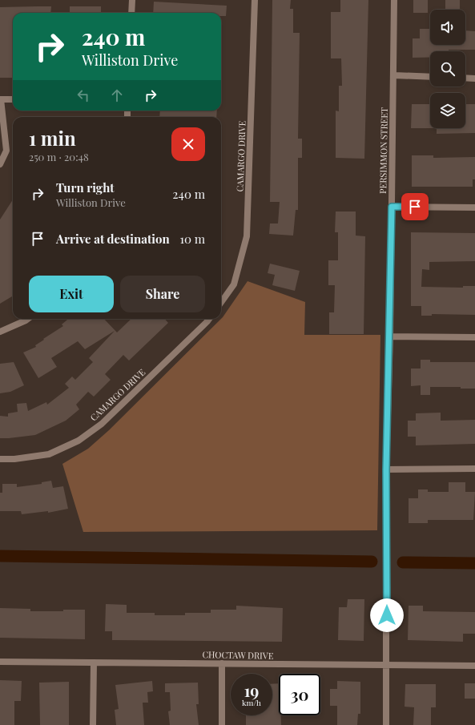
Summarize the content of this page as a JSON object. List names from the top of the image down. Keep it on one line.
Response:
{"streets":{"street":["PERSIMMON STREET","CAMARGO DRIVE","CHOCTAW DRIVE"]},"crossings":[["PERSIMMON STREET","CHOCTAW DRIVE"]],"page":{"turn":["240 m","Williston Drive"],"heading":["1 min","250 m · 20:48"],"list":[{"name":"Turn right","note":"Williston Drive","value":"240 m"},{"name":"Arrive at destination","value":"10 m"}],"buttons":["Exit","Share"],"speed":"19 km/h","limit":"30"}}
